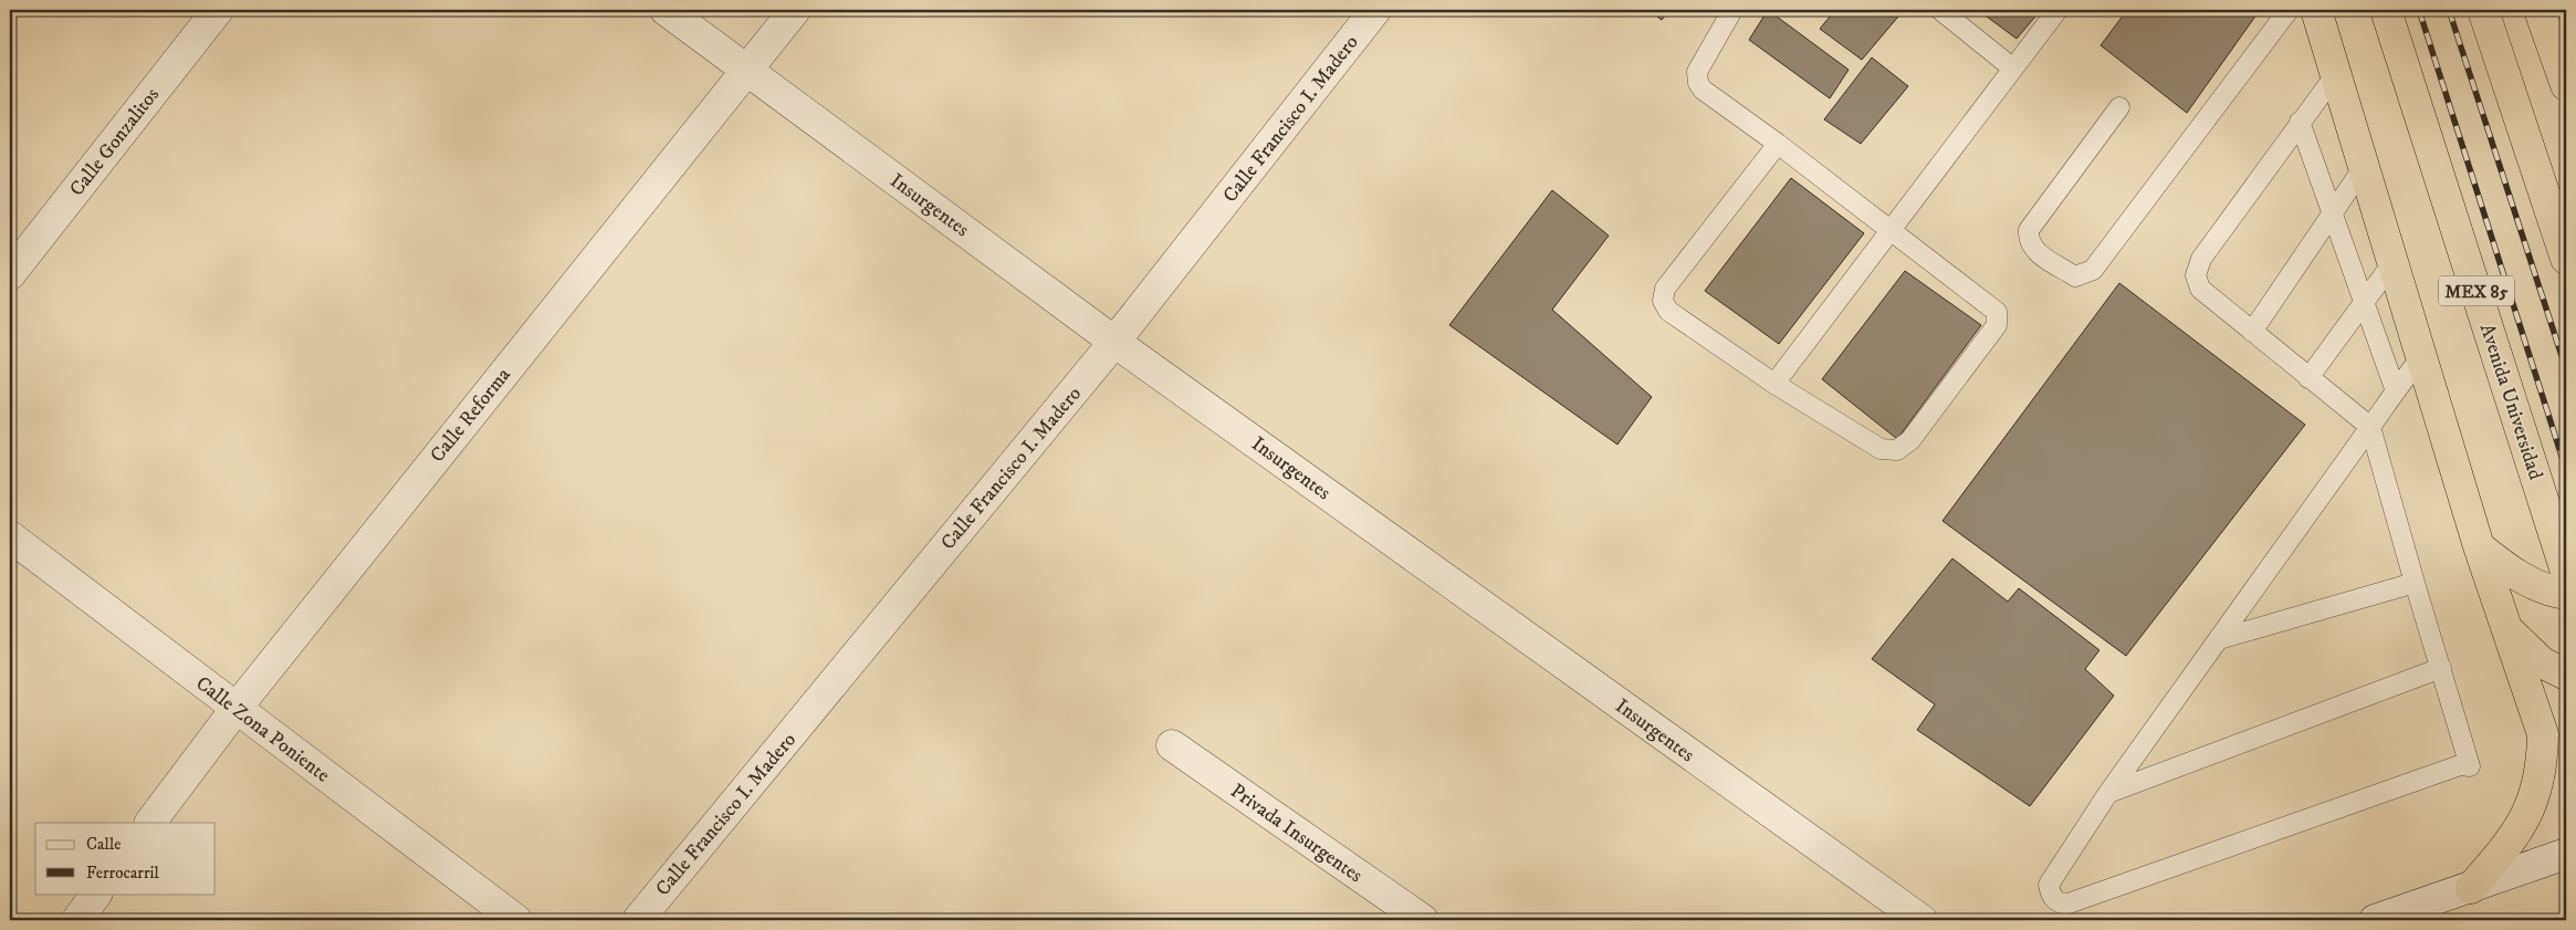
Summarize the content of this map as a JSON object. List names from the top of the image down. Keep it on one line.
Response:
{"streets":{"highway":["MEX 85","Avenida Universidad"],"street":["Calle Francisco I. Madero","Calle Gonzalitos","Insurgentes","Calle Reforma","Calle Zona Poniente","Privada Insurgentes"]},"crossings":[["Calle Francisco I. Madero","Insurgentes"],["Insurgentes","Calle Reforma"],["Calle Reforma","Calle Zona Poniente"]],"legend":["Calle","Ferrocarril"]}
